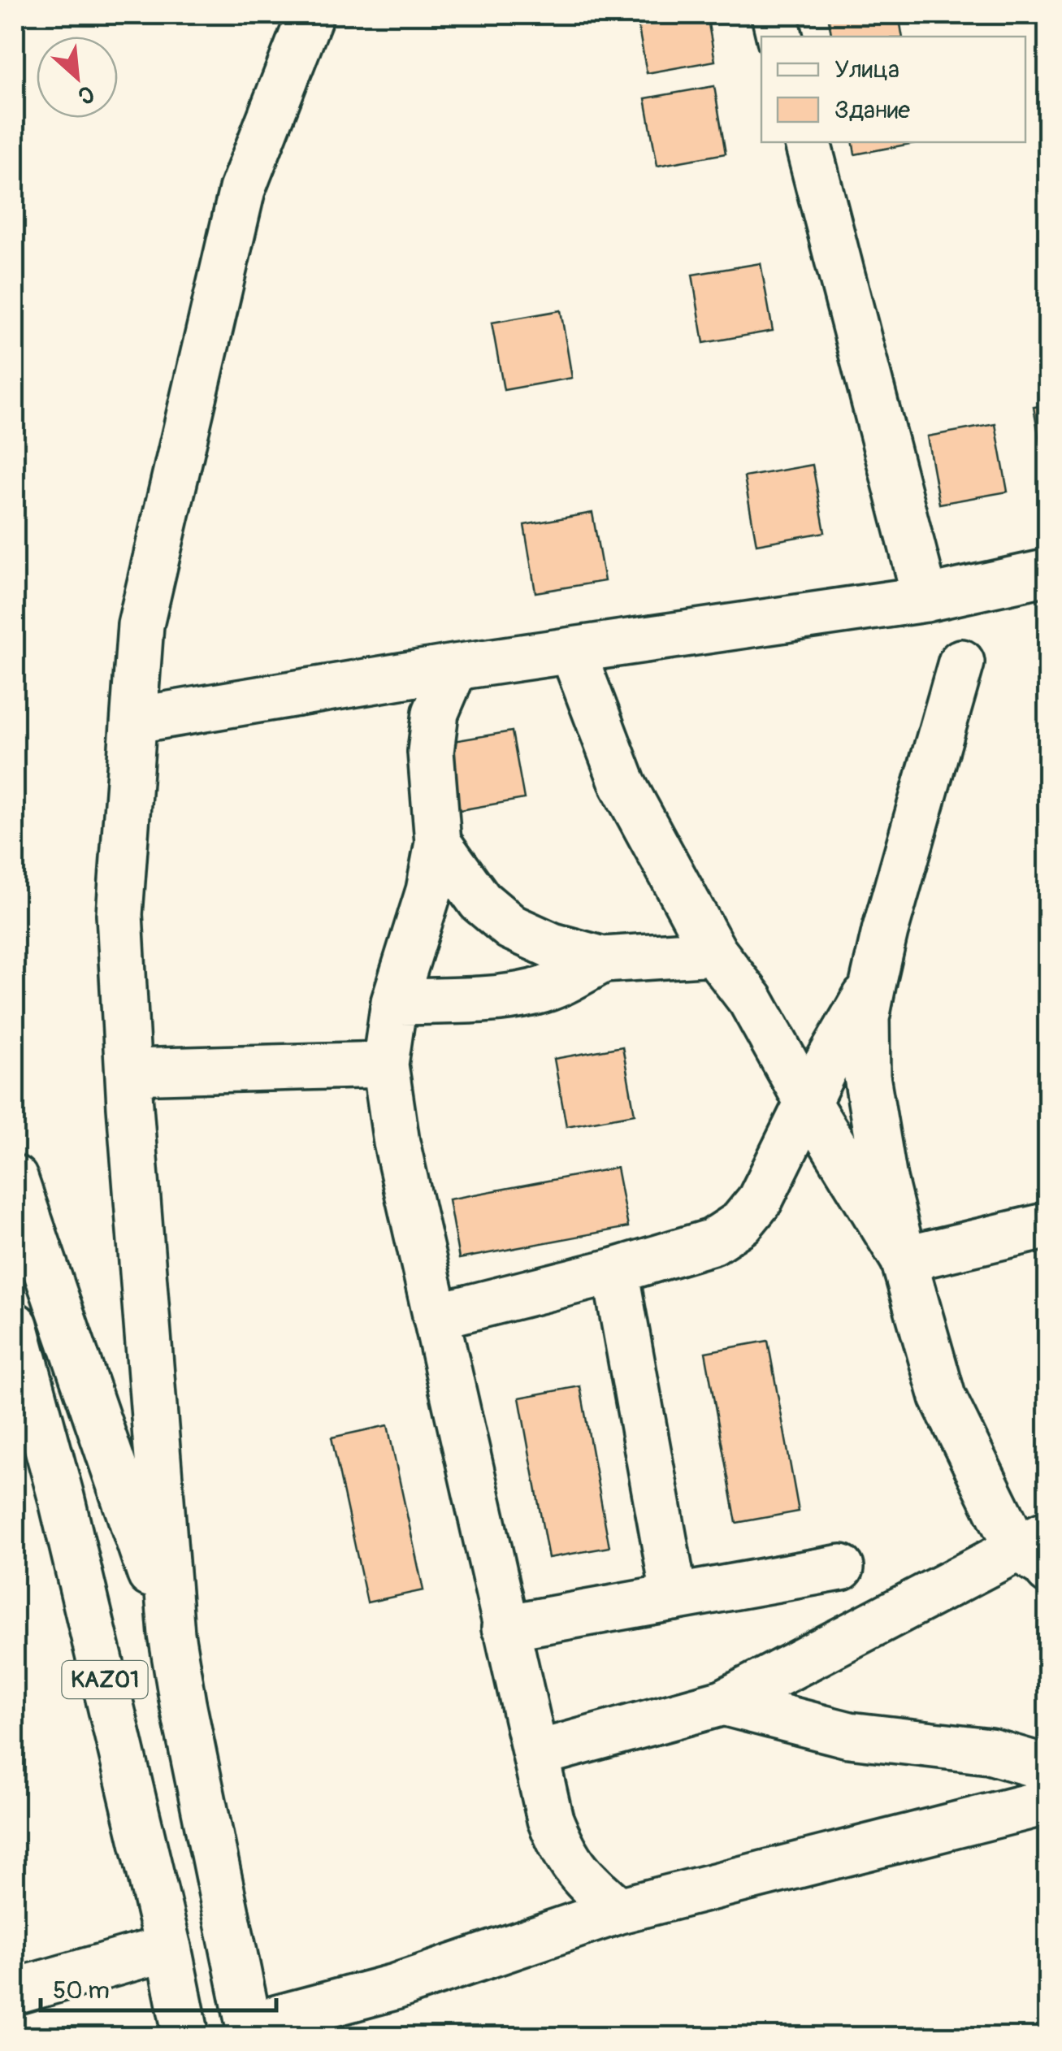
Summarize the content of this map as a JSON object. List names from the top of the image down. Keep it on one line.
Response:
{"streets":{"main road":["KАZ01"]},"legend":["Улица","Здание"],"scale_bar":"50 m","north":"bottom right"}
